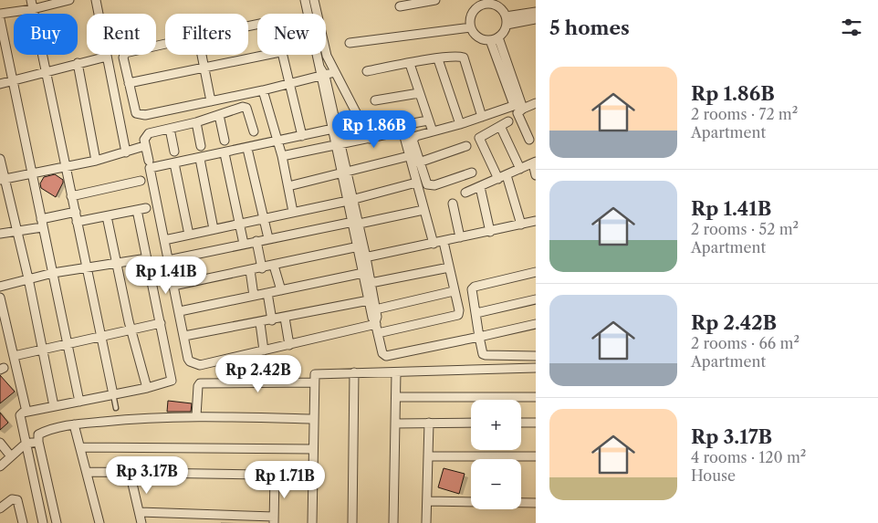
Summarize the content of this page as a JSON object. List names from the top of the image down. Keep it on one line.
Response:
{"page":{"heading":"5 homes","chip":["Buy","Rent","Filters","New"],"list":[{"name":"Rp 1.86B","note":"2 rooms · 72 m² · Apartment"},{"name":"Rp 1.41B","note":"2 rooms · 52 m² · Apartment"},{"name":"Rp 2.42B","note":"2 rooms · 66 m² · Apartment"},{"name":"Rp 3.17B","note":"4 rooms · 120 m² · House"}],"price":["Rp 1.86B","Rp 1.41B","Rp 2.42B","Rp 3.17B","Rp 1.71B"],"map_buttons":["+","−"]}}
